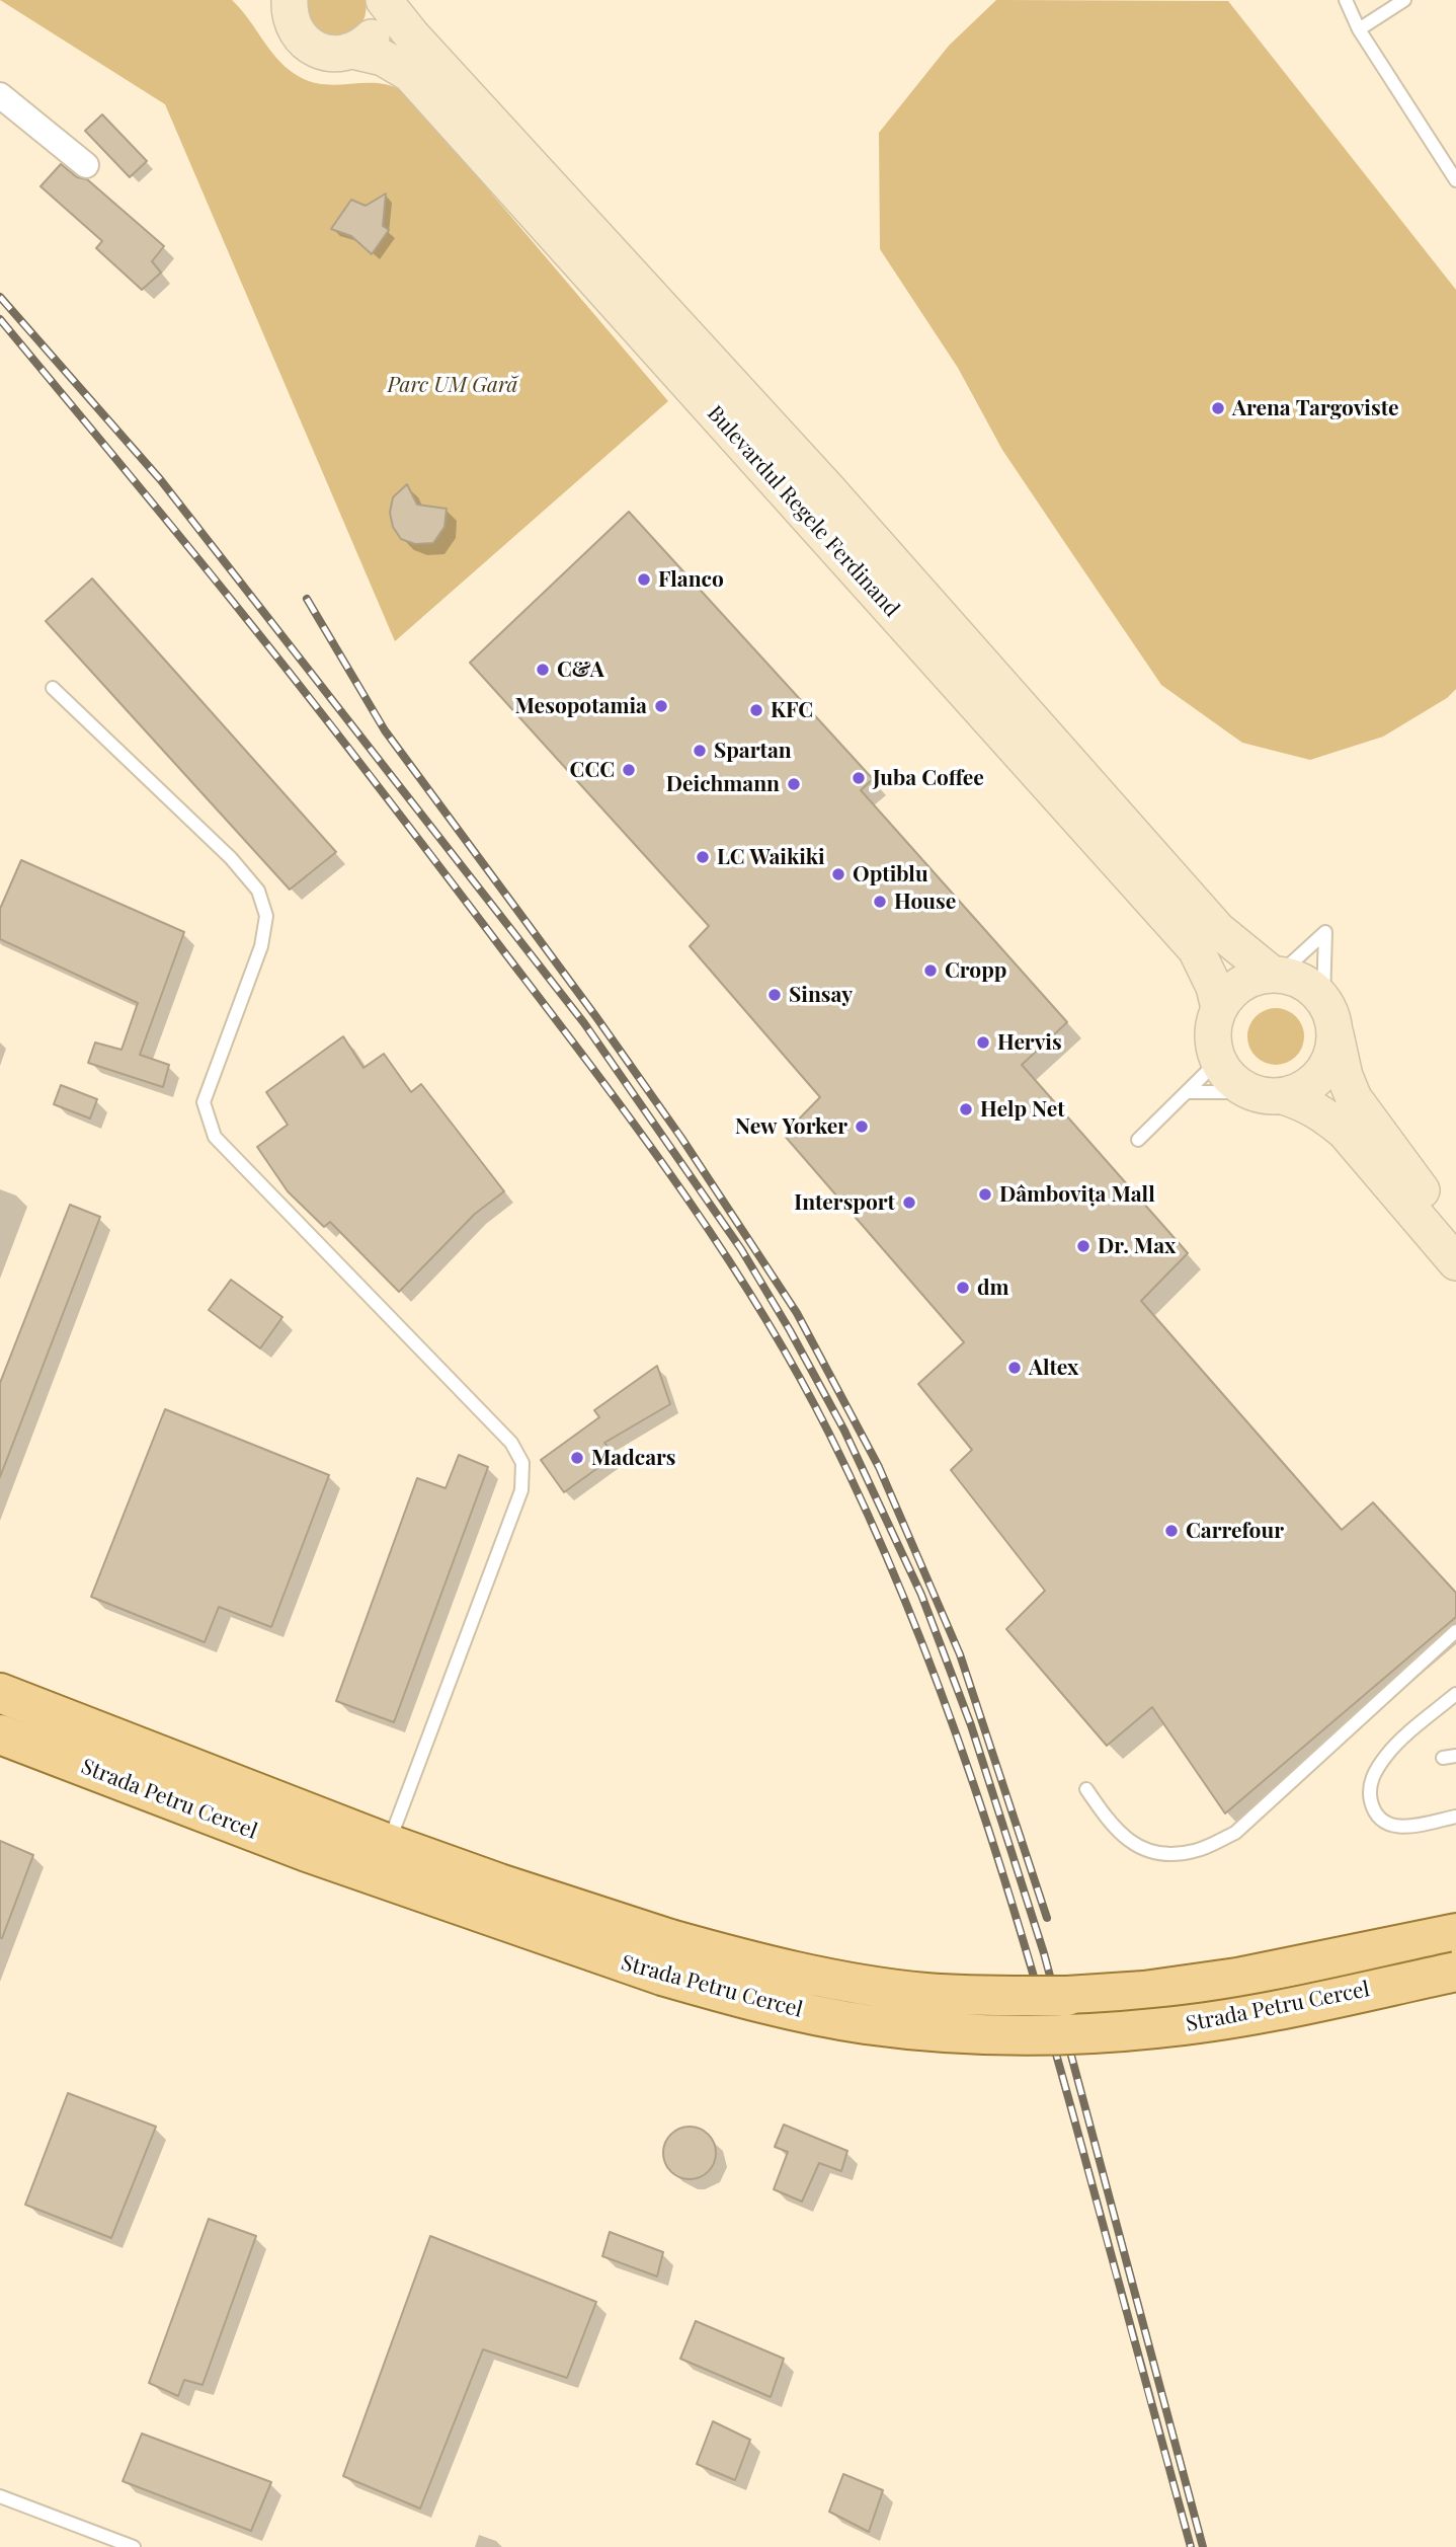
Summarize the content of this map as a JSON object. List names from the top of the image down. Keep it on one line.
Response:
{"streets":{"main road":["Bulevardul Regele Ferdinand","Strada Petru Cercel"]},"parks":["Parc UM Gară"],"places":["Arena Targoviste","Flanco","C&A","Mesopotamia","KFC","Spartan","CCC","Juba Coffee","Deichmann","LC Waikiki","Optiblu","House","Cropp","Sinsay","Hervis","Help Net","New Yorker","Dâmbovița Mall","Intersport","Dr. Max","dm","Altex","Madcars","Carrefour"]}
